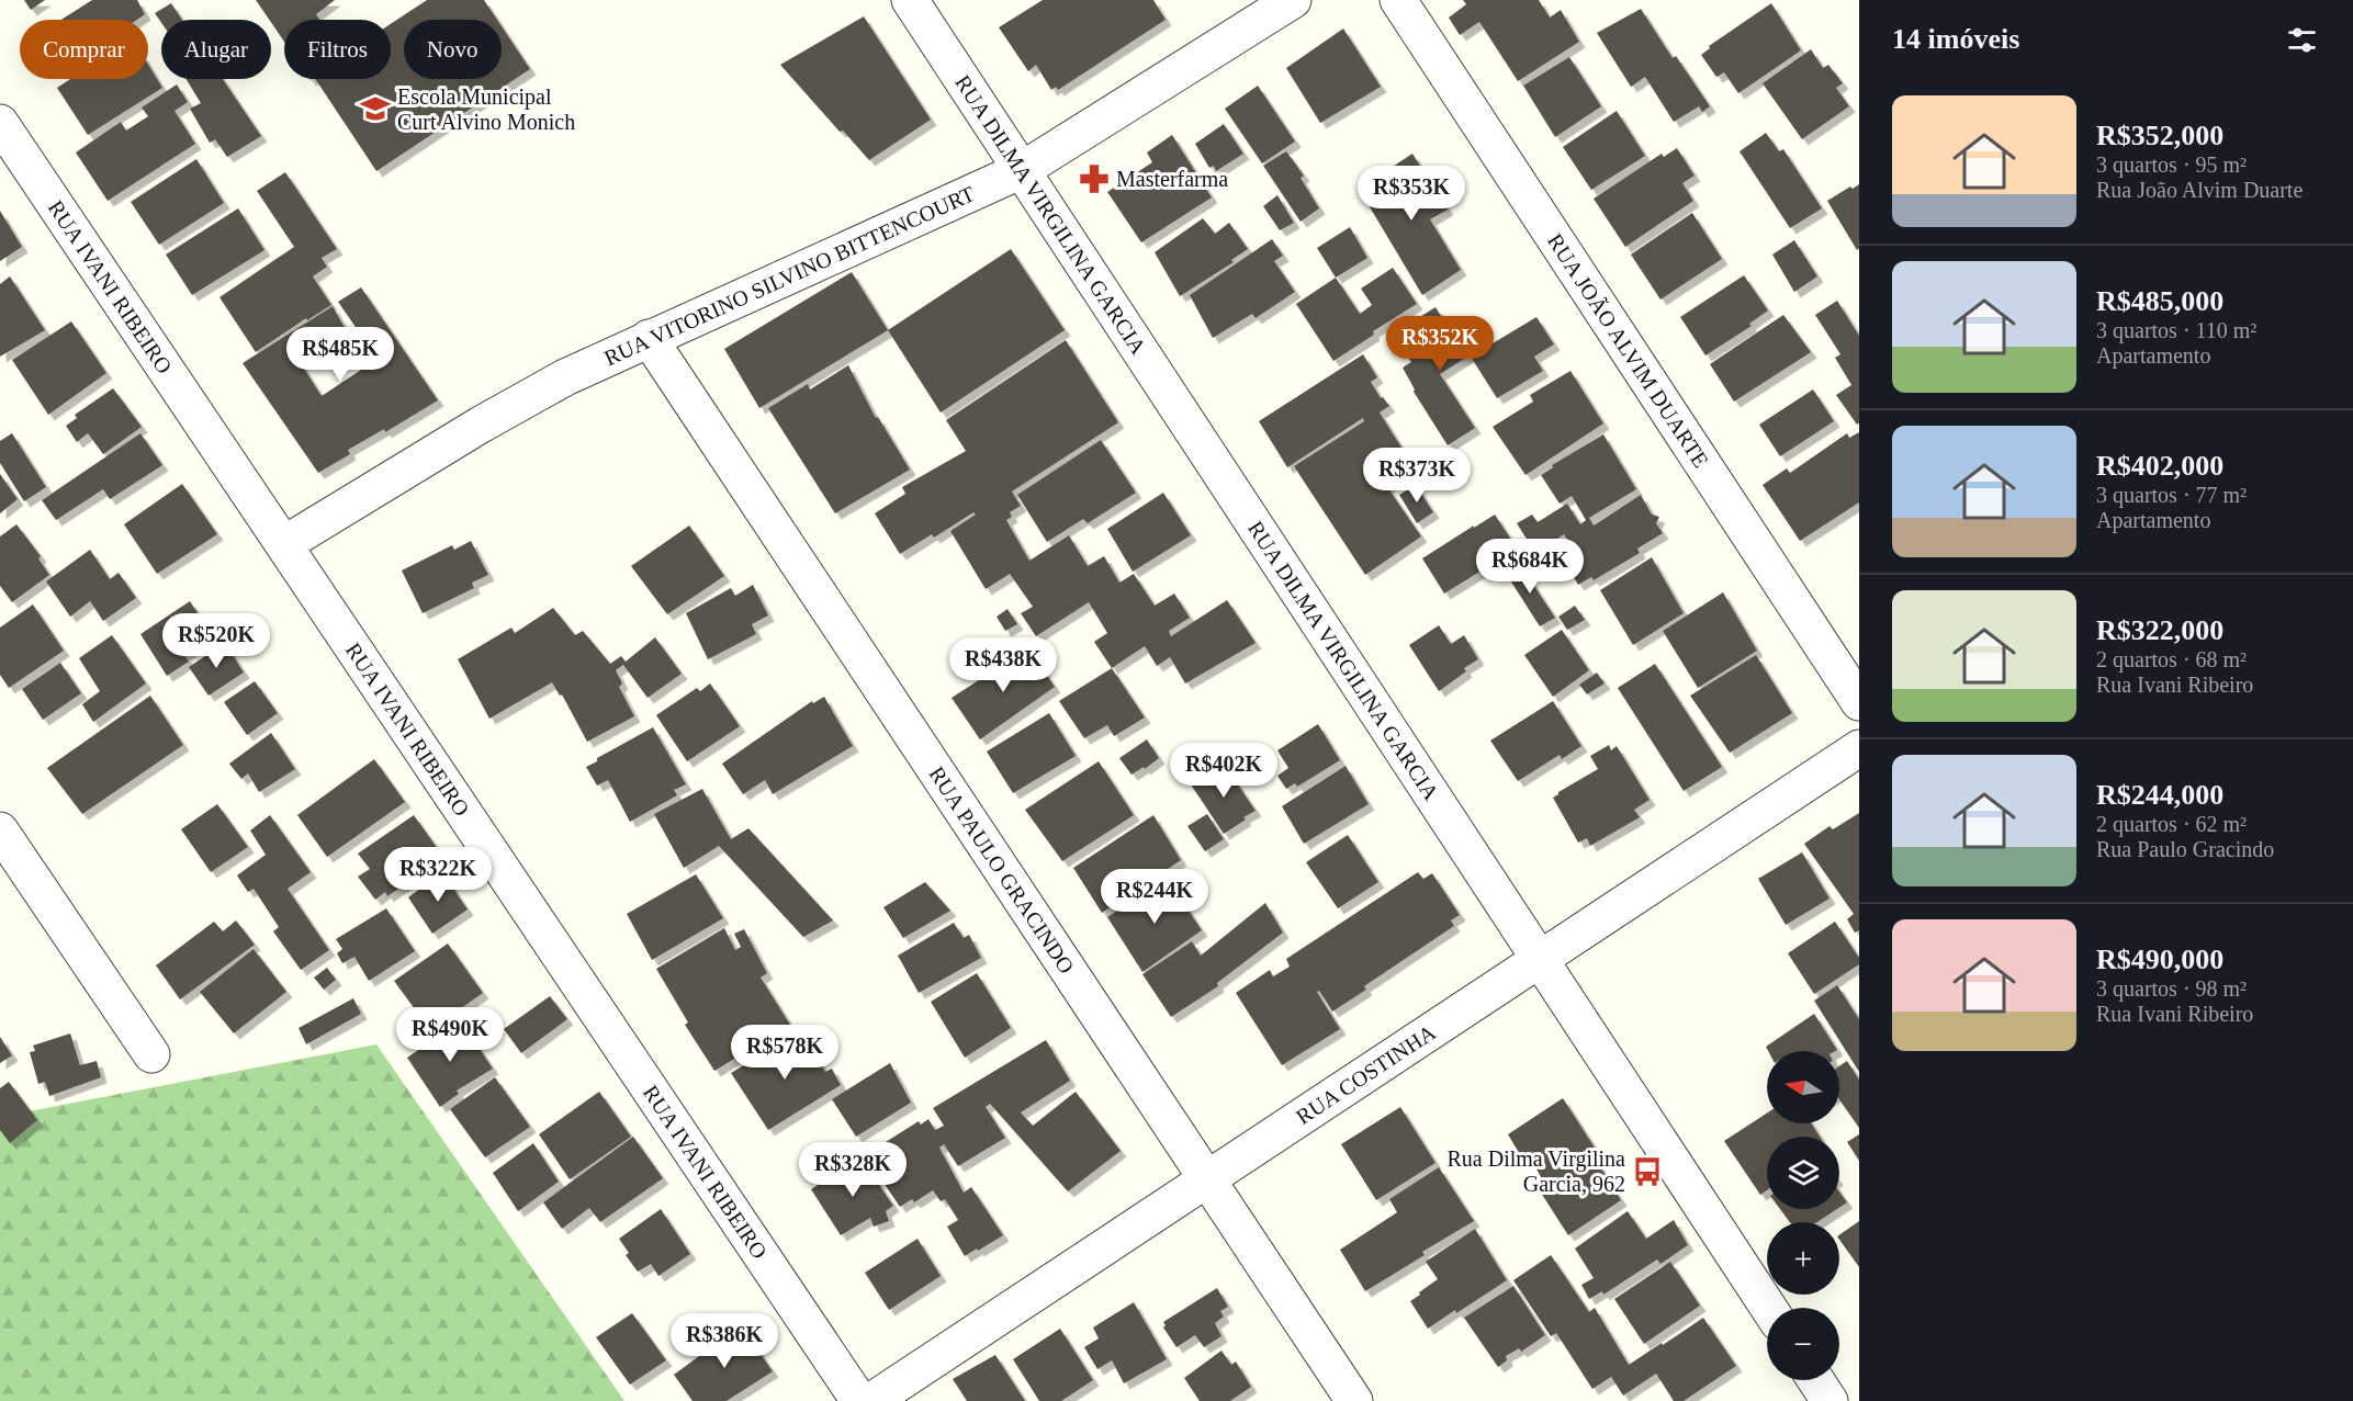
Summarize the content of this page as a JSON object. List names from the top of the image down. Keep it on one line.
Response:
{"streets":{"street":["RUA DILMA VIRGILINA GARCIA","RUA VITORINO SILVINO BITTENCOURT","RUA IVANI RIBEIRO","RUA JOÃO ALVIM DUARTE","RUA PAULO GRACINDO","RUA COSTINHA"]},"crossings":[["RUA DILMA VIRGILINA GARCIA","RUA VITORINO SILVINO BITTENCOURT"],["RUA DILMA VIRGILINA GARCIA","RUA COSTINHA"],["RUA VITORINO SILVINO BITTENCOURT","RUA IVANI RIBEIRO"],["RUA VITORINO SILVINO BITTENCOURT","RUA PAULO GRACINDO"],["RUA PAULO GRACINDO","RUA COSTINHA"]],"places":{"school or university":["Escola Municipal Curt Alvino Monich"],"pharmacy":["Masterfarma"],"bus stop":["Rua Dilma Virgilina Garcia, 962"]},"north":"left","page":{"heading":"14 imóveis","chip":["Comprar","Alugar","Filtros","Novo"],"list":[{"name":"R$352,000","note":"3 quartos · 95 m² · Rua João Alvim Duarte"},{"name":"R$485,000","note":"3 quartos · 110 m² · Apartamento"},{"name":"R$402,000","note":"3 quartos · 77 m² · Apartamento"},{"name":"R$322,000","note":"2 quartos · 68 m² · Rua Ivani Ribeiro"},{"name":"R$244,000","note":"2 quartos · 62 m² · Rua Paulo Gracindo"},{"name":"R$490,000","note":"3 quartos · 98 m² · Rua Ivani Ribeiro"}],"price":["R$353K","R$352K","R$485K","R$373K","R$684K","R$520K","R$438K","R$402K","R$322K","R$244K","R$490K","R$578K","R$328K","R$386K"],"map_buttons":["+","−"]}}
